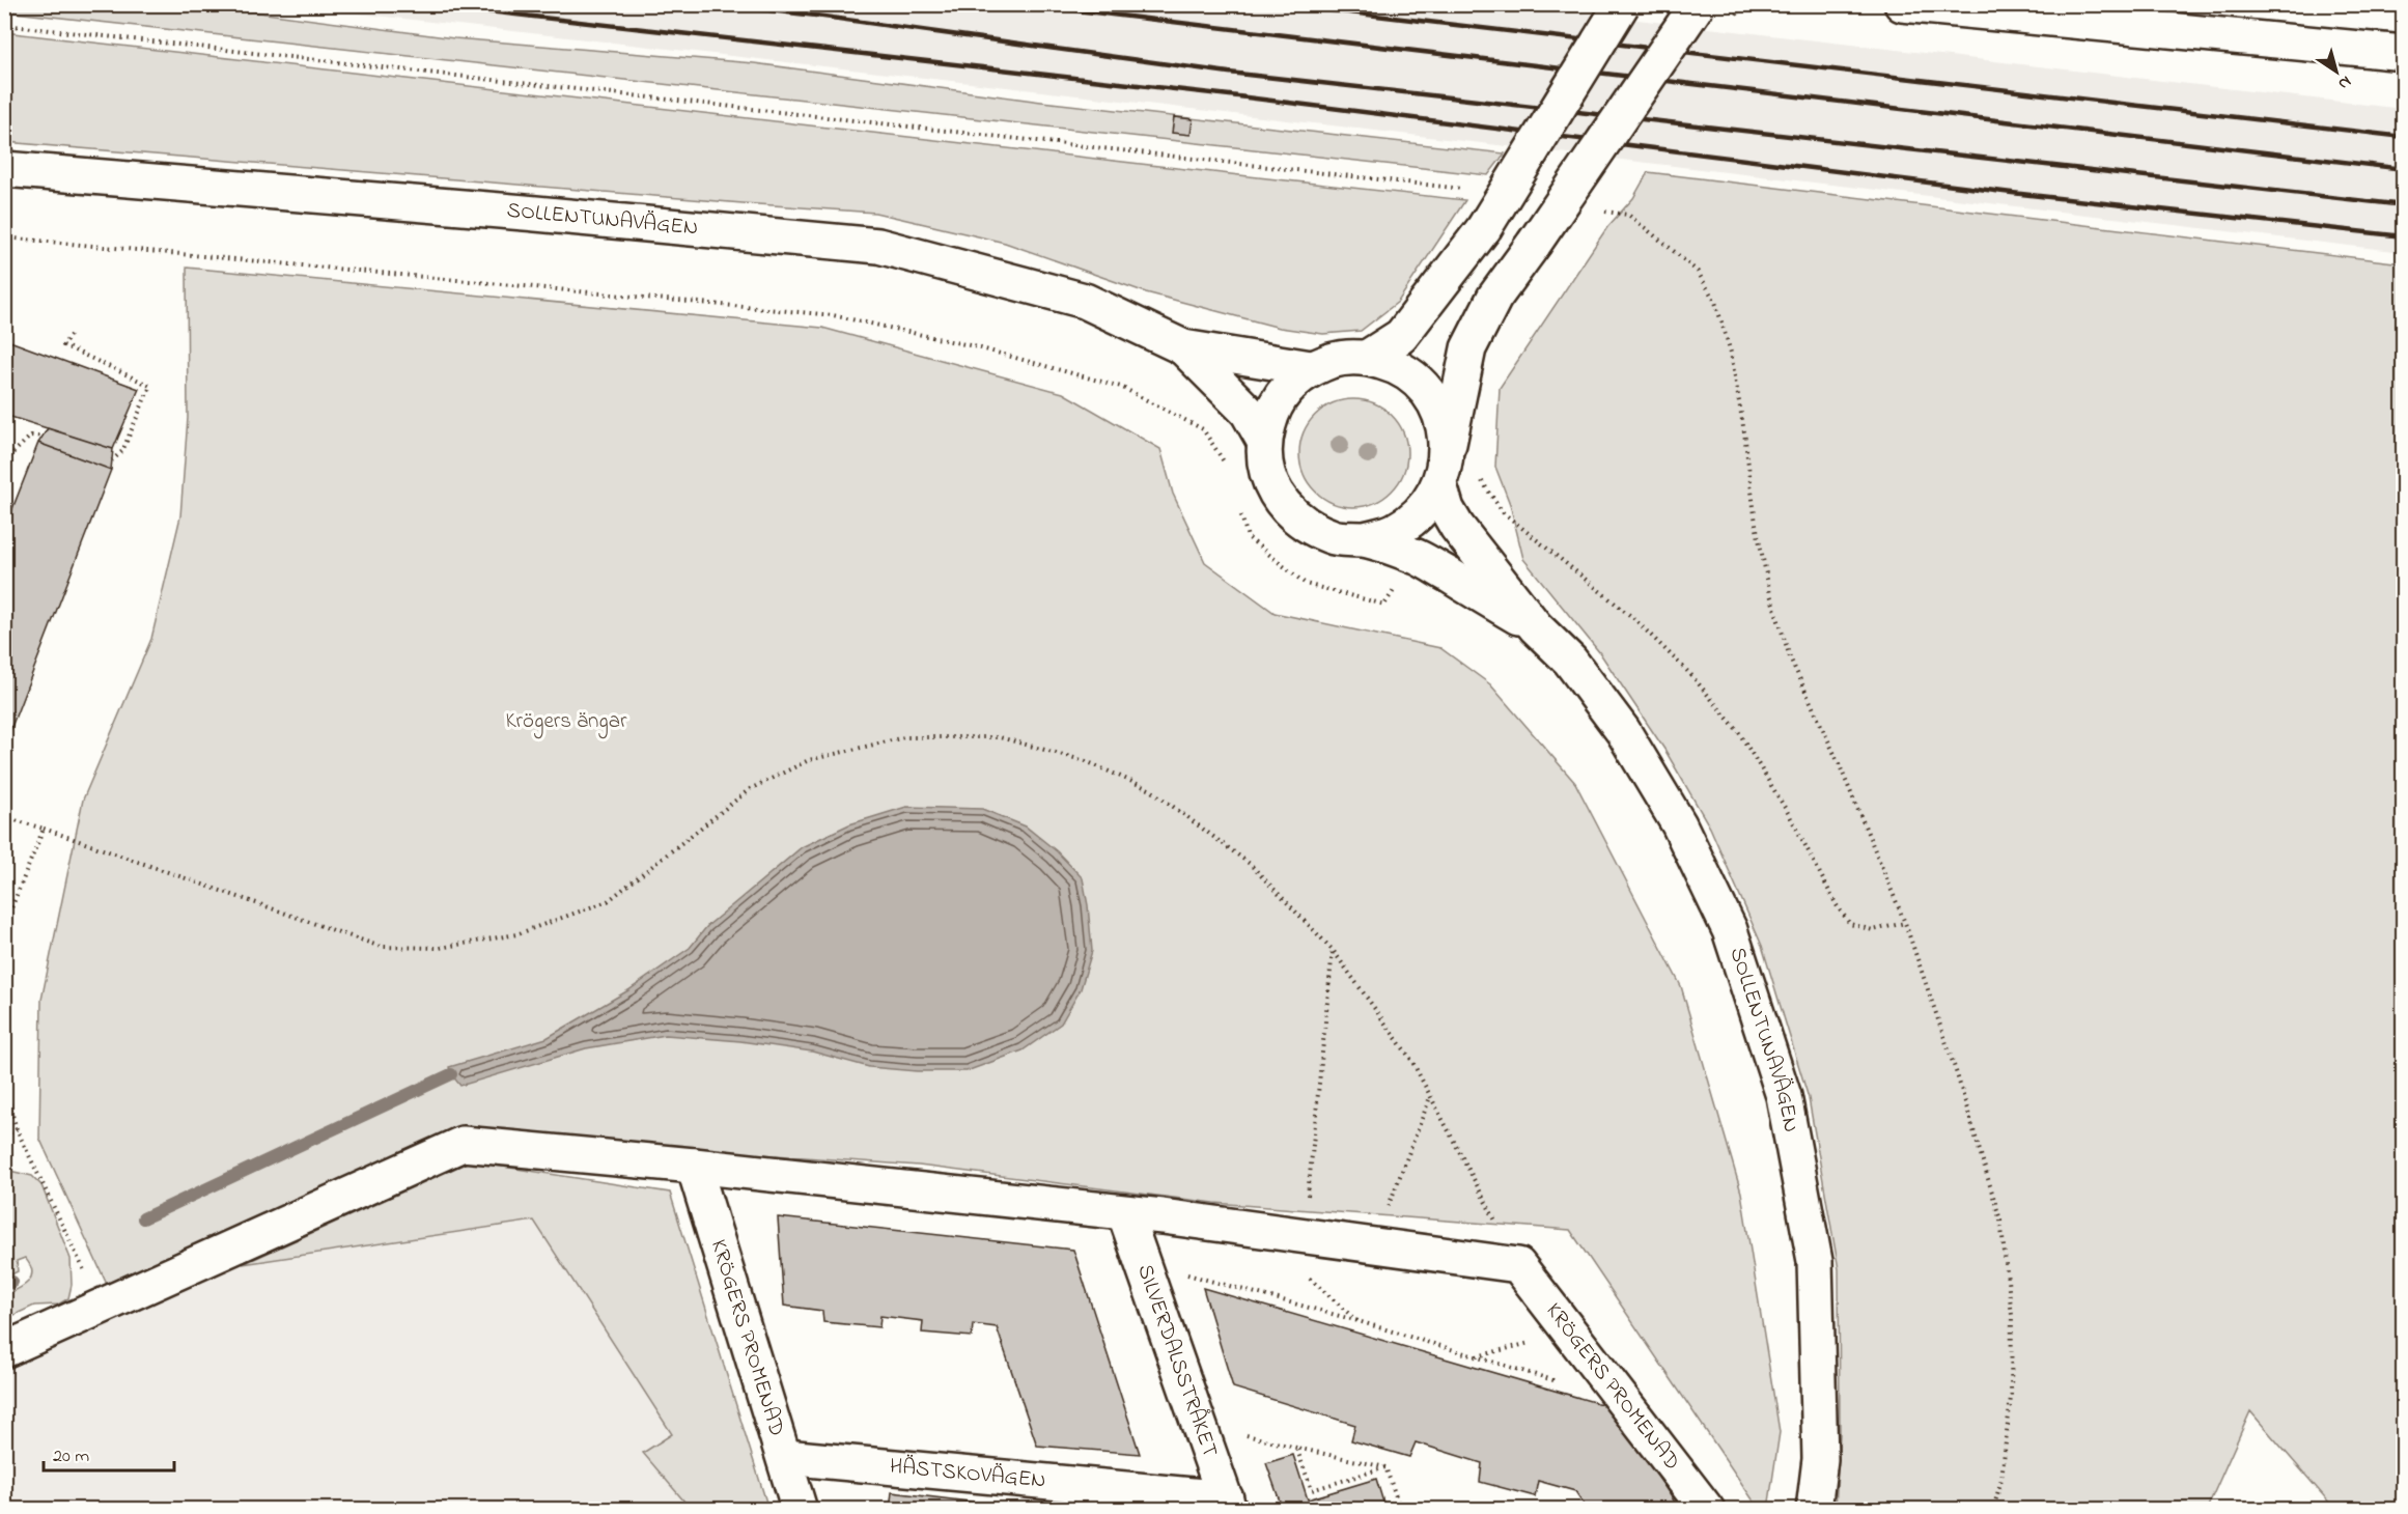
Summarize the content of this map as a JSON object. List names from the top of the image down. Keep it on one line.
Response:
{"streets":{"street":["SOLLENTUNAVÄGEN","KRÖGERS PROMENAD","SILVERDALSSTRÅKET","HÄSTSKOVÄGEN"]},"crossings":[["KRÖGERS PROMENAD","HÄSTSKOVÄGEN"],["SILVERDALSSTRÅKET","HÄSTSKOVÄGEN"]],"parks":["Krögers ängar"],"scale_bar":"20 m","north":"bottom right"}
